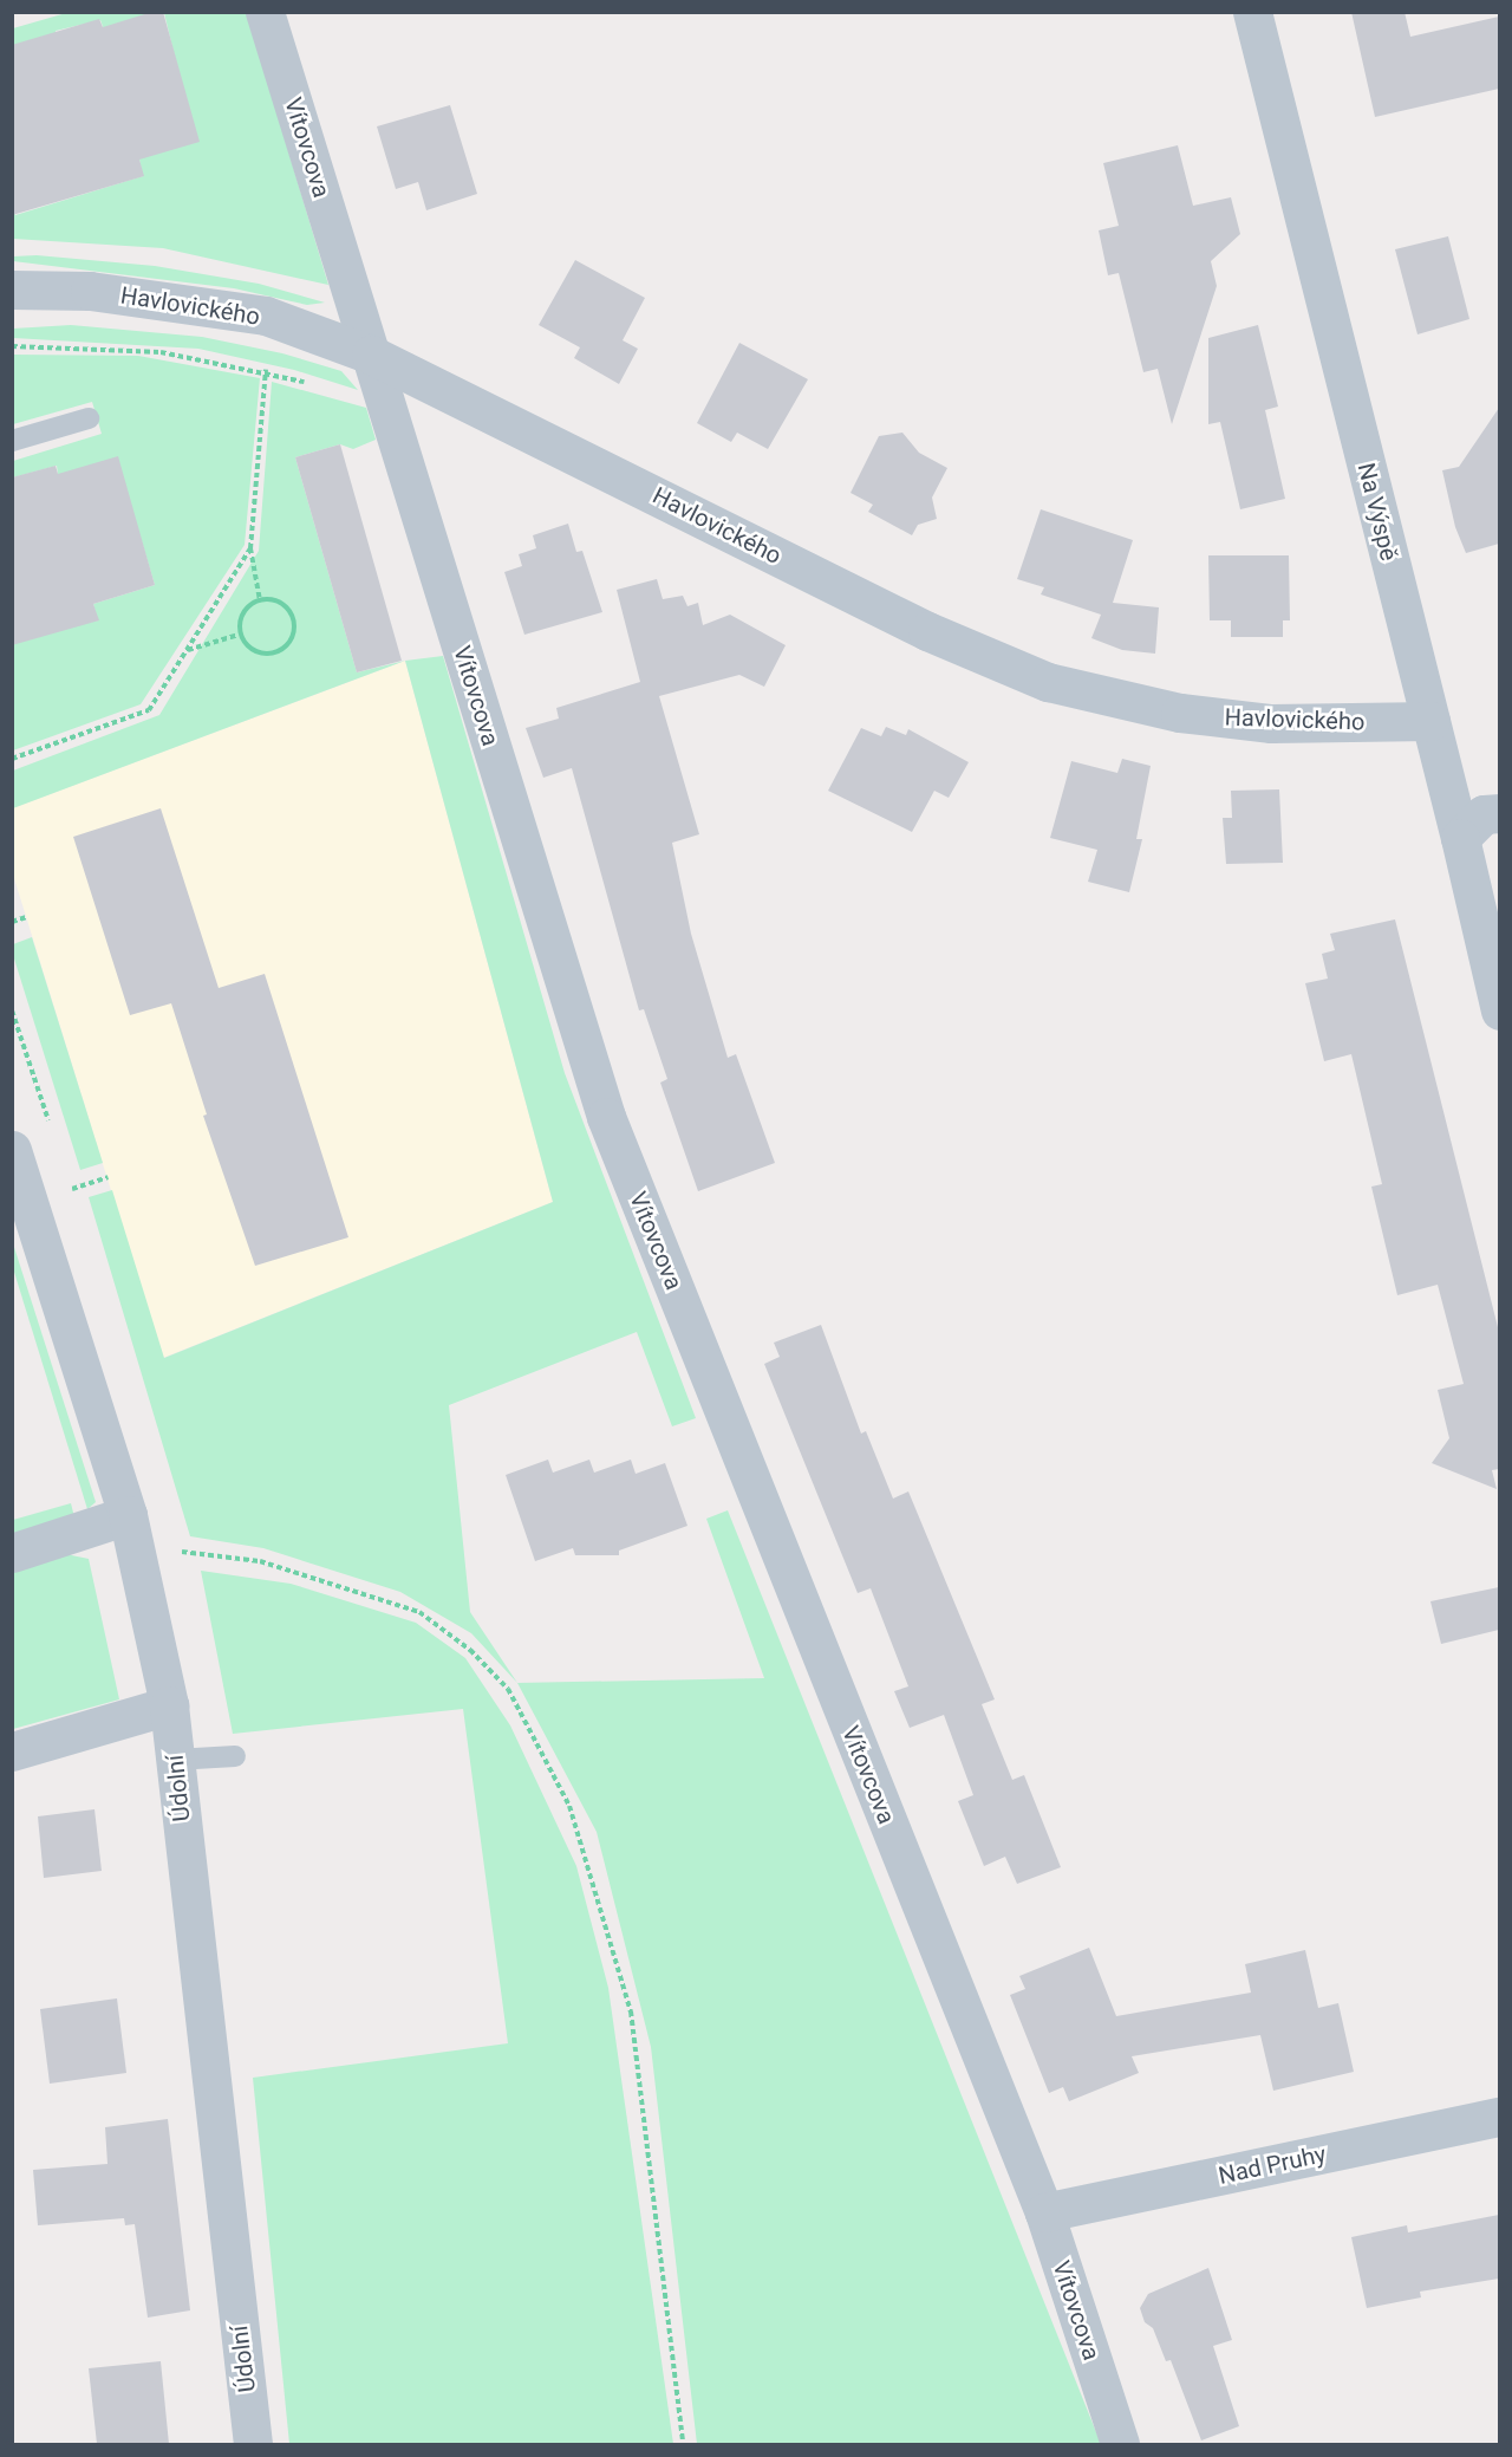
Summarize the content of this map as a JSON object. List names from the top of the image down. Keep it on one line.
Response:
{"streets":{"street":["Vítovcova","Havlovického","Na Výspě","Údolní","Nad Pruhy"]},"crossings":[["Vítovcova","Havlovického"],["Vítovcova","Nad Pruhy"],["Havlovického","Na Výspě"]]}
